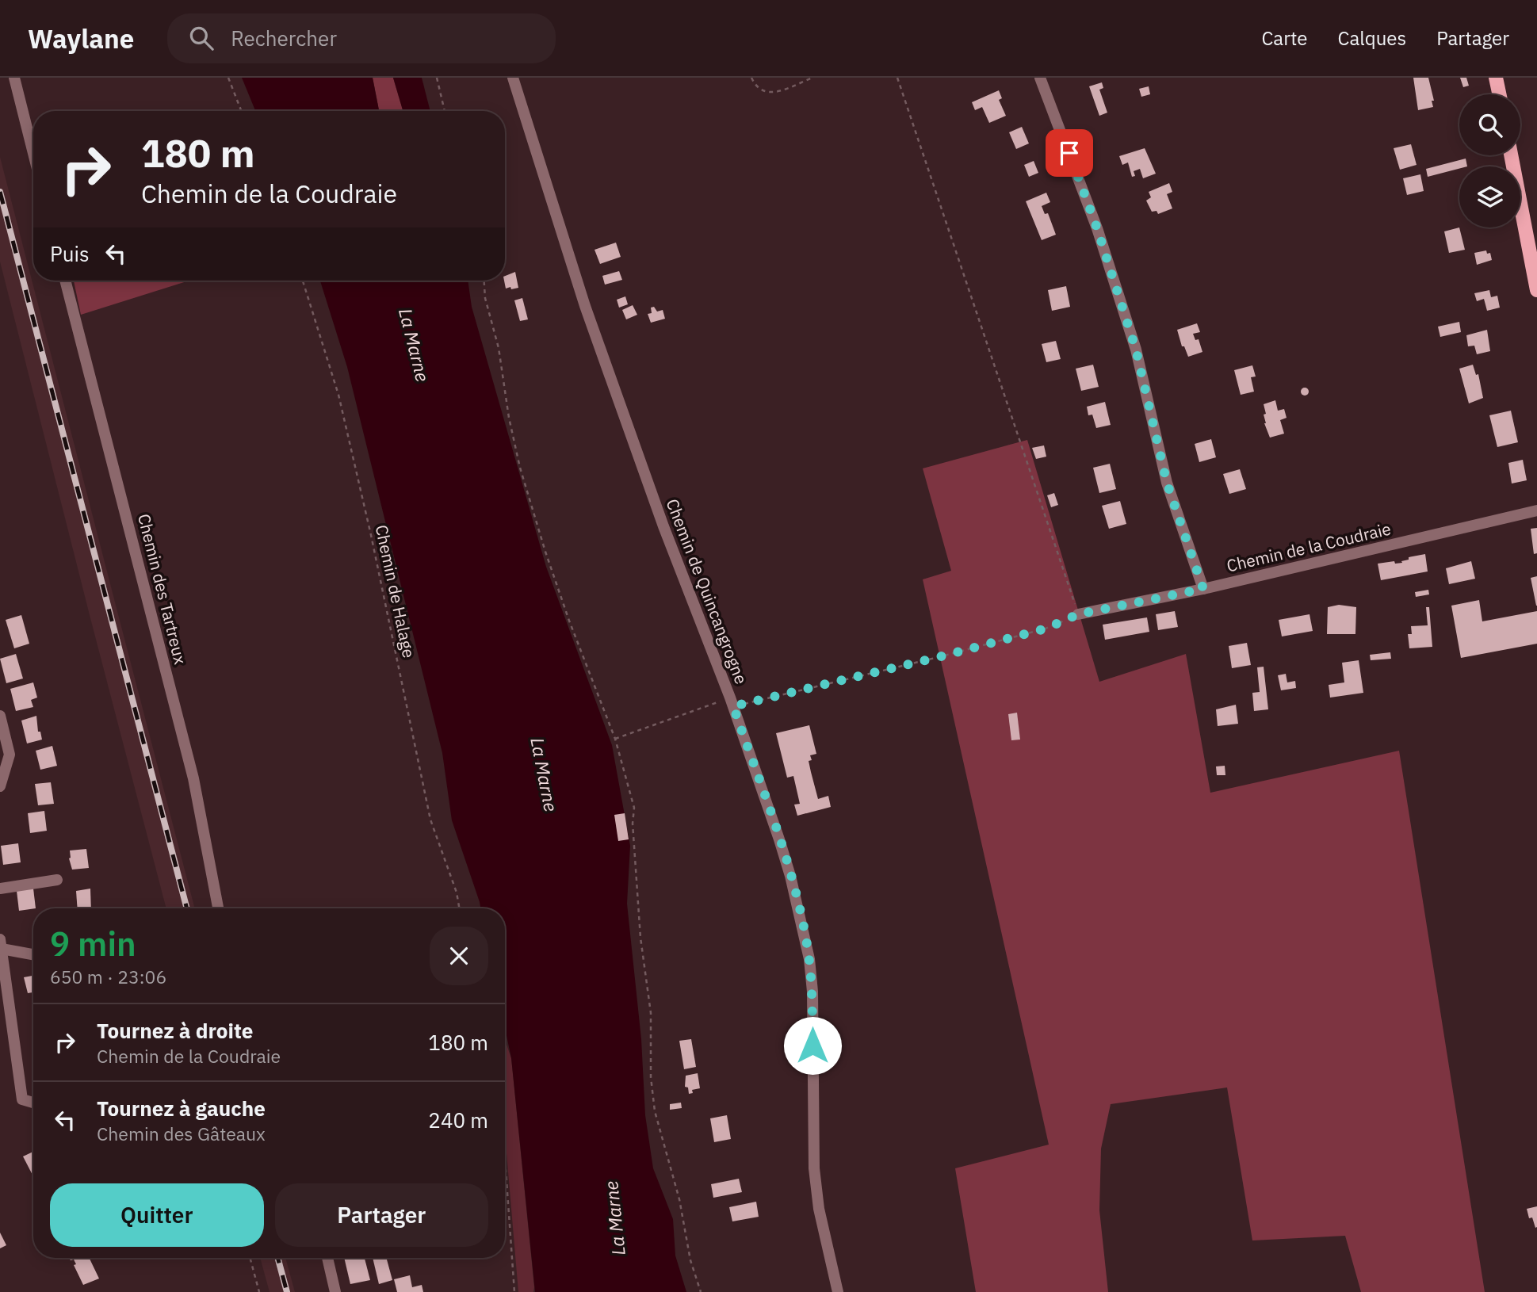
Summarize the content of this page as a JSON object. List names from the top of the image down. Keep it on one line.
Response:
{"streets":{"street":["Chemin de la Coudraie","Chemin des Tartreux","Chemin de Quincangrogne"],"path":["Chemin de Halage"]},"water":["La Marne"],"page":{"header":"Waylane","search":"Rechercher","nav":["Carte","Calques","Partager"],"turn":["180 m","Chemin de la Coudraie"],"then":"Puis","heading":["9 min","650 m · 23:06"],"list":[{"name":"Tournez à droite","note":"Chemin de la Coudraie","value":"180 m"},{"name":"Tournez à gauche","note":"Chemin des Gâteaux","value":"240 m"}],"buttons":["Quitter","Partager"]}}
